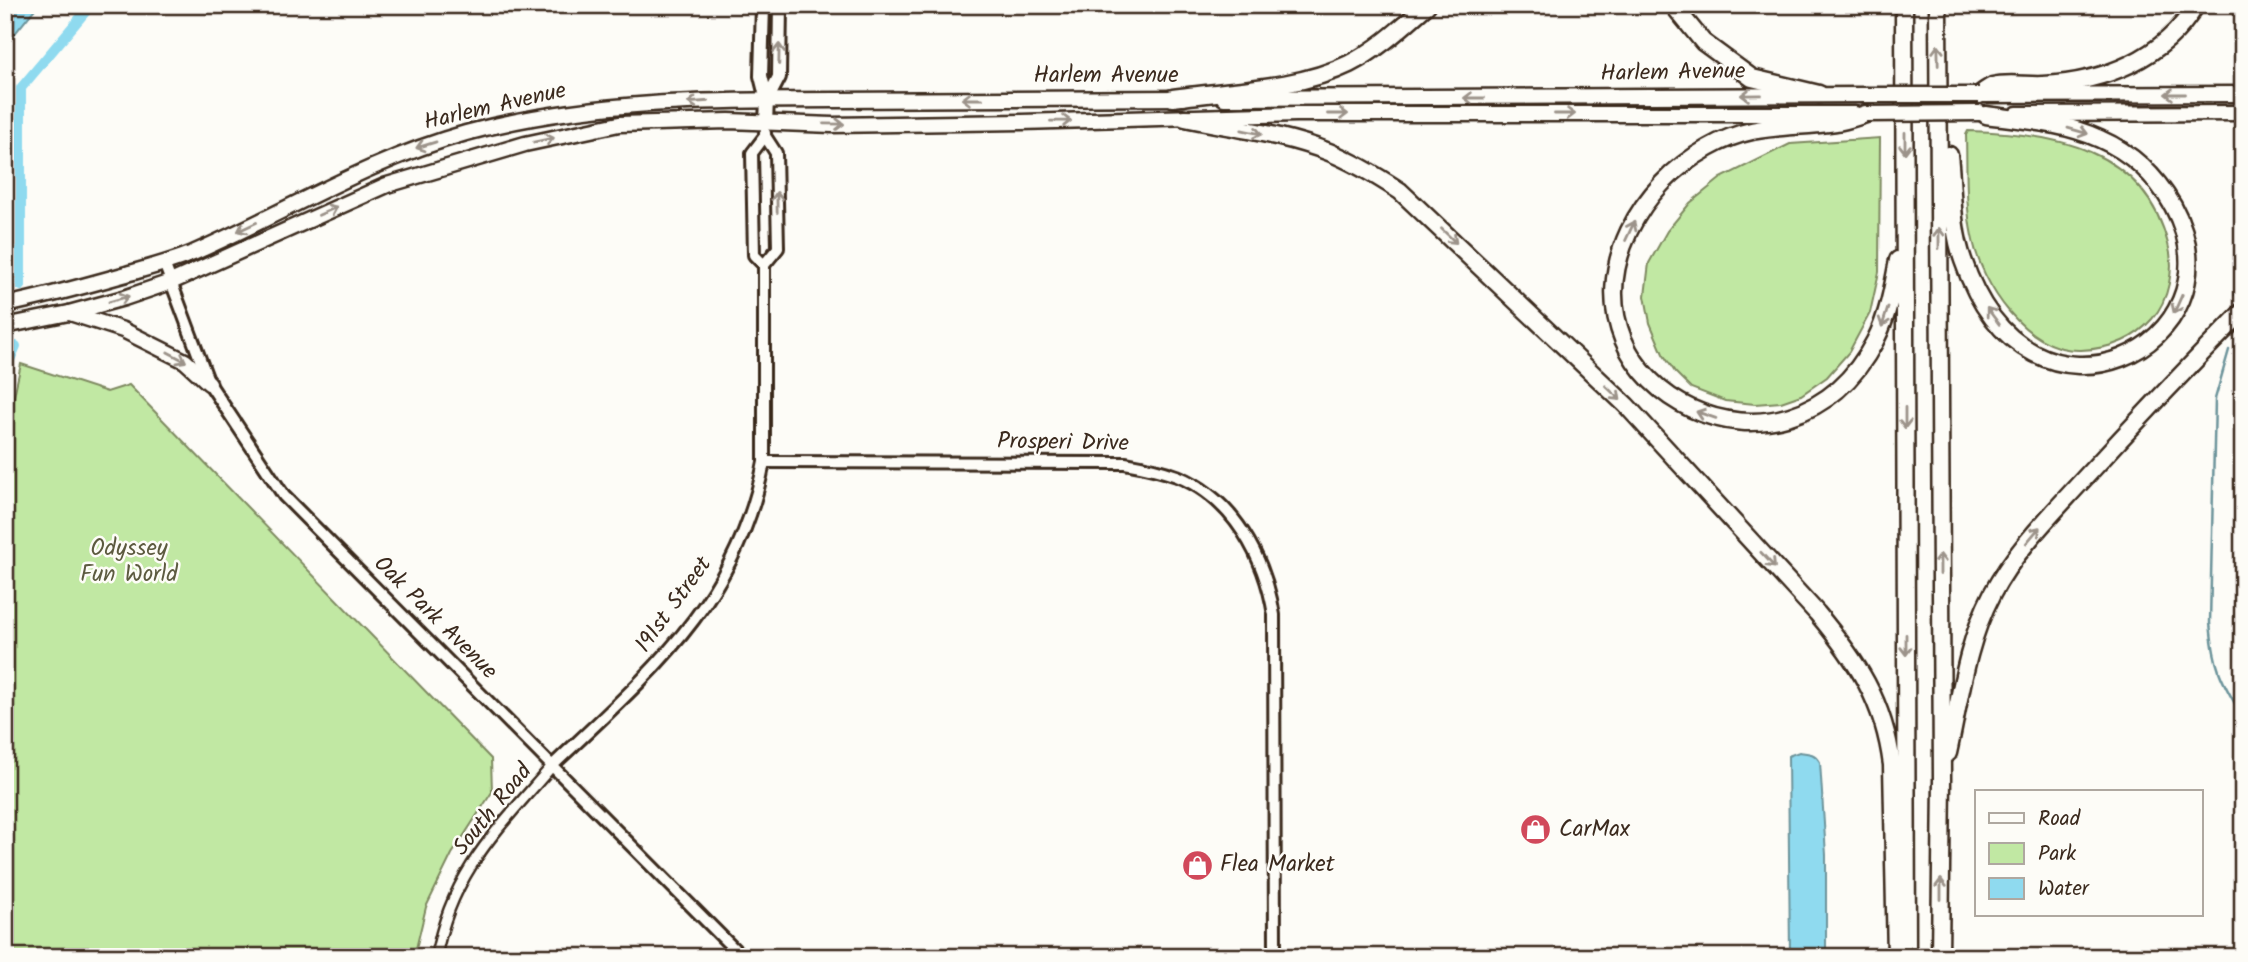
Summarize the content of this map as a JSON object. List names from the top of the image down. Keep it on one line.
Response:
{"streets":{"main road":["Harlem Avenue","191st Street"],"street":["Prosperi Drive","Oak Park Avenue","South Road"]},"crossings":[["Harlem Avenue","191st Street"],["Harlem Avenue","Oak Park Avenue"],["Prosperi Drive","191st Street"],["191st Street","Oak Park Avenue"],["191st Street","South Road"],["Oak Park Avenue","South Road"]],"parks":["Odyssey Fun World"],"places":{"shop":["CarMax","Flea Market"]},"legend":["Road","Park","Water"]}
